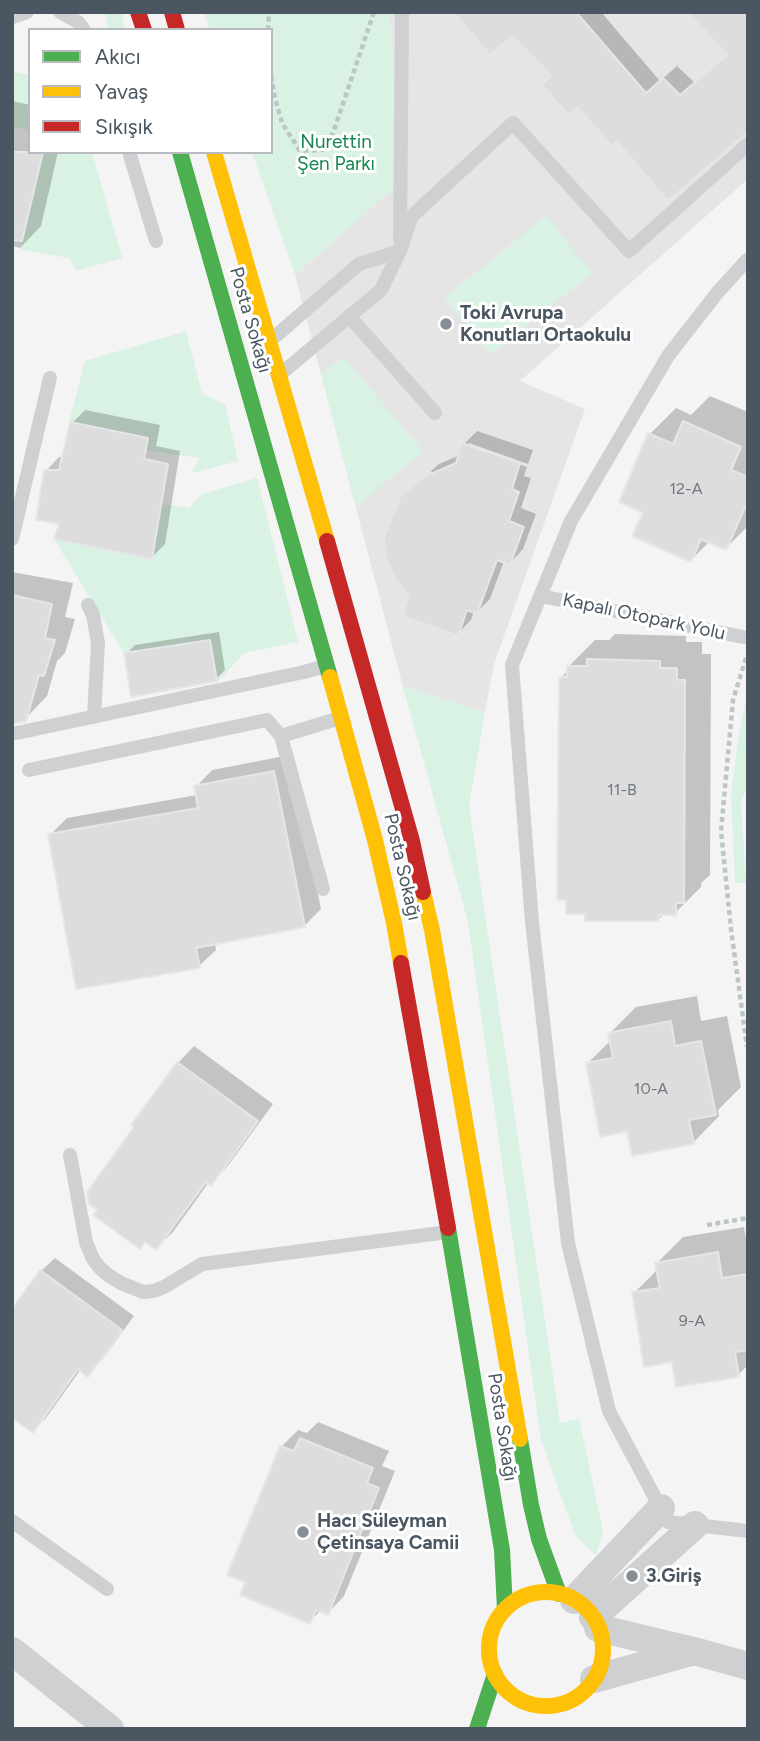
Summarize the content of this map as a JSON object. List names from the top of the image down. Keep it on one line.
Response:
{"streets":{"street":["Posta Sokağı"],"lane":["Kapalı Otopark Yolu"]},"parks":["Nurettin Şen Parkı"],"places":["Toki Avrupa Konutları Ortaokulu","Hacı Süleyman Çetinsaya Camii","3.Giriş"],"house_numbers":["12-A","11-B","10-A","9-A"],"legend":["Akıcı","Yavaş","Sıkışık"]}
